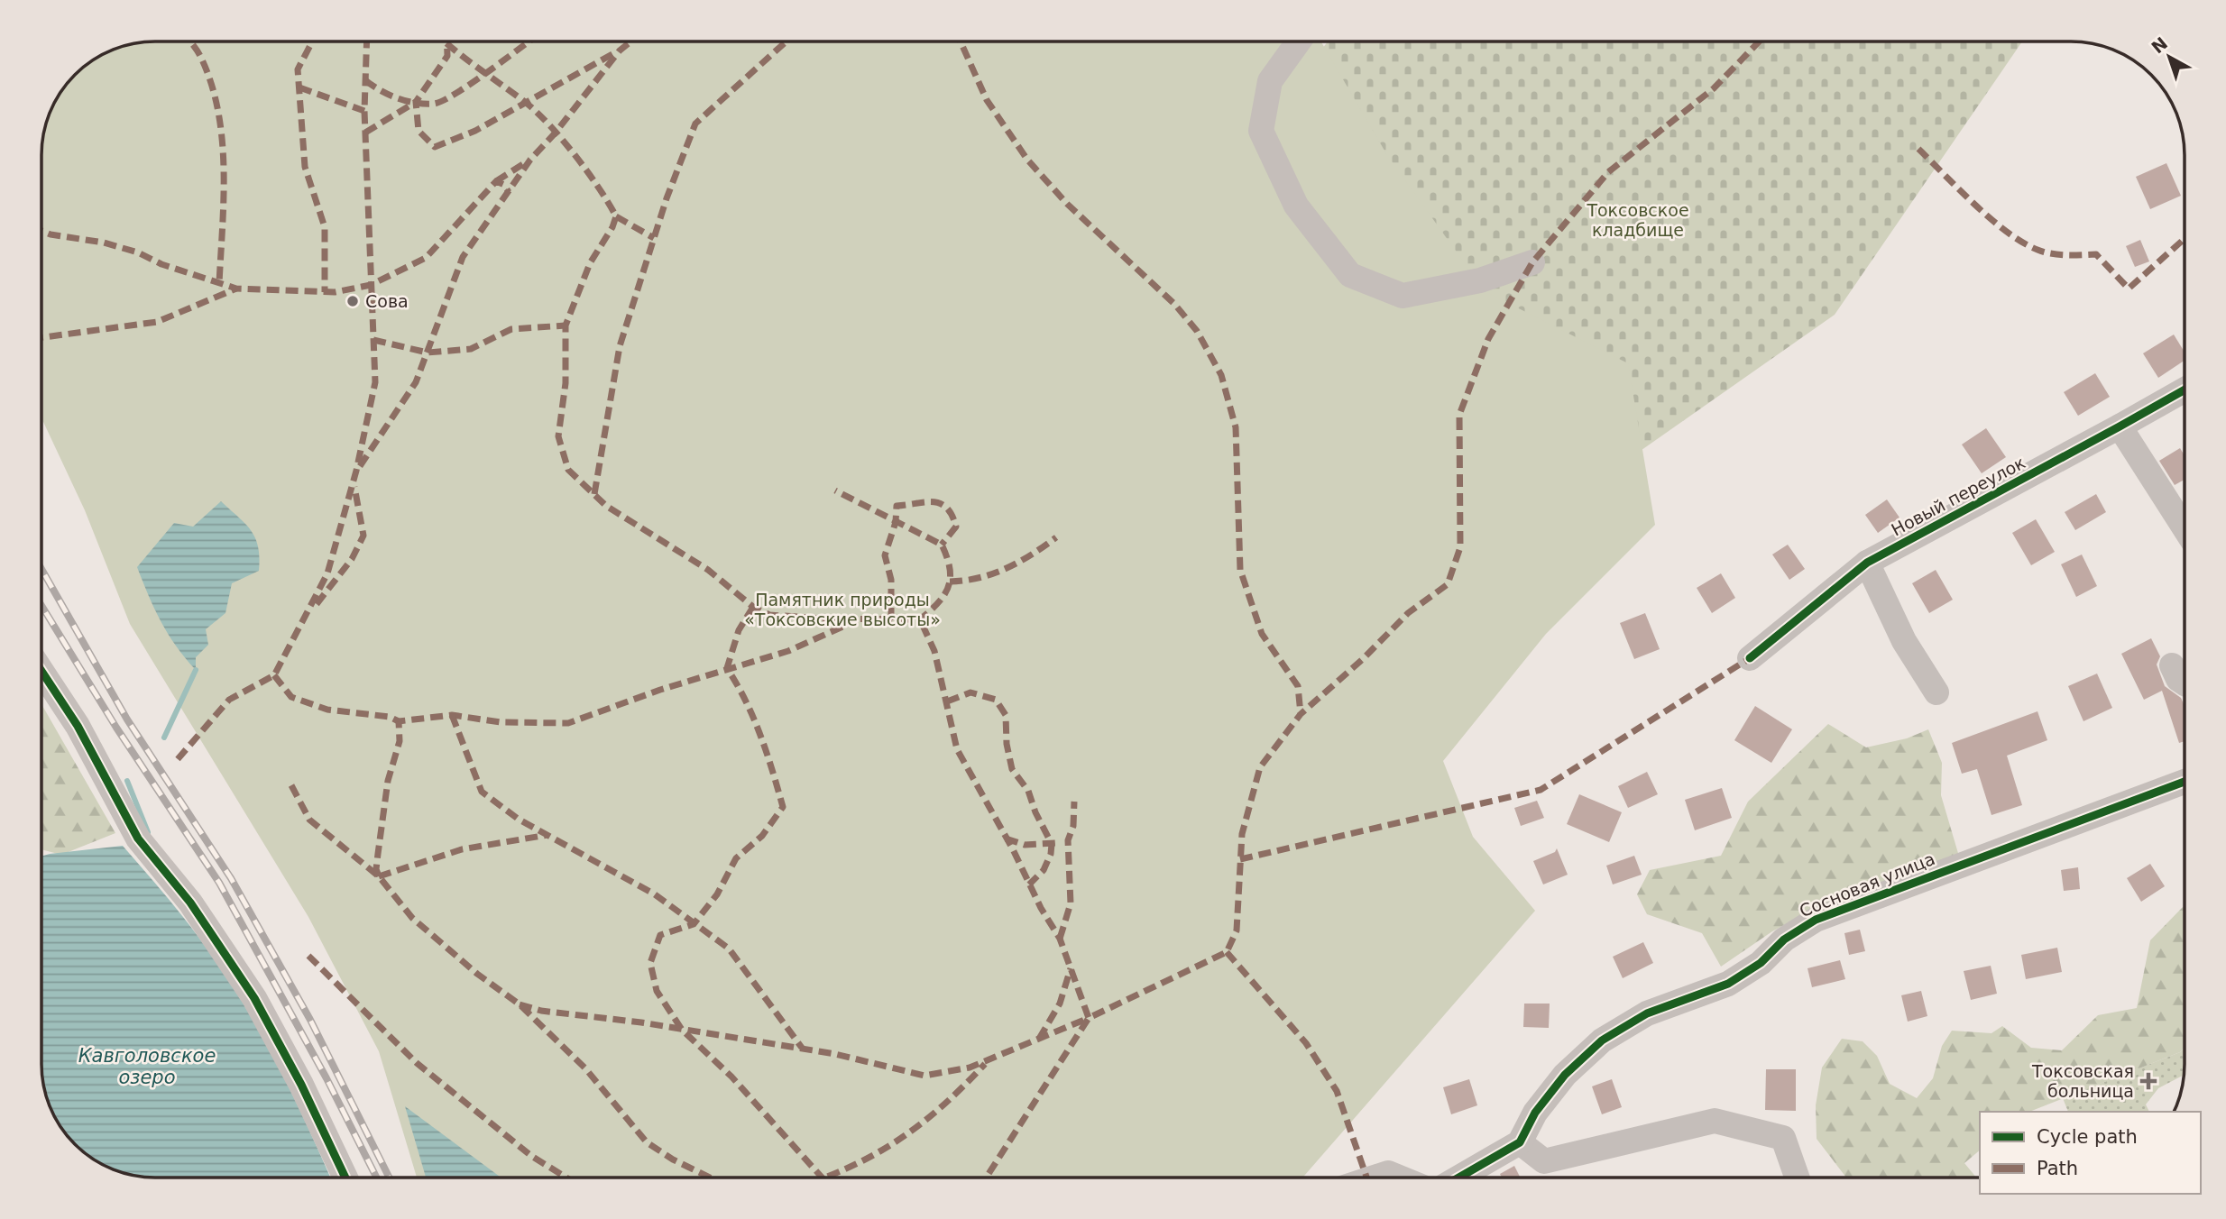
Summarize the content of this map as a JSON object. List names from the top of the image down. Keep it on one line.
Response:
{"streets":{"street":["Новый переулок","Сосновая улица"]},"water":["Кавголовское озеро"],"parks":["Токсовское кладбище","Памятник природы «Токсовские высоты»"],"places":{"other":["Сова"],"health":["Токсовская больница"]},"legend":["Cycle path","Path"],"north":"top left"}
